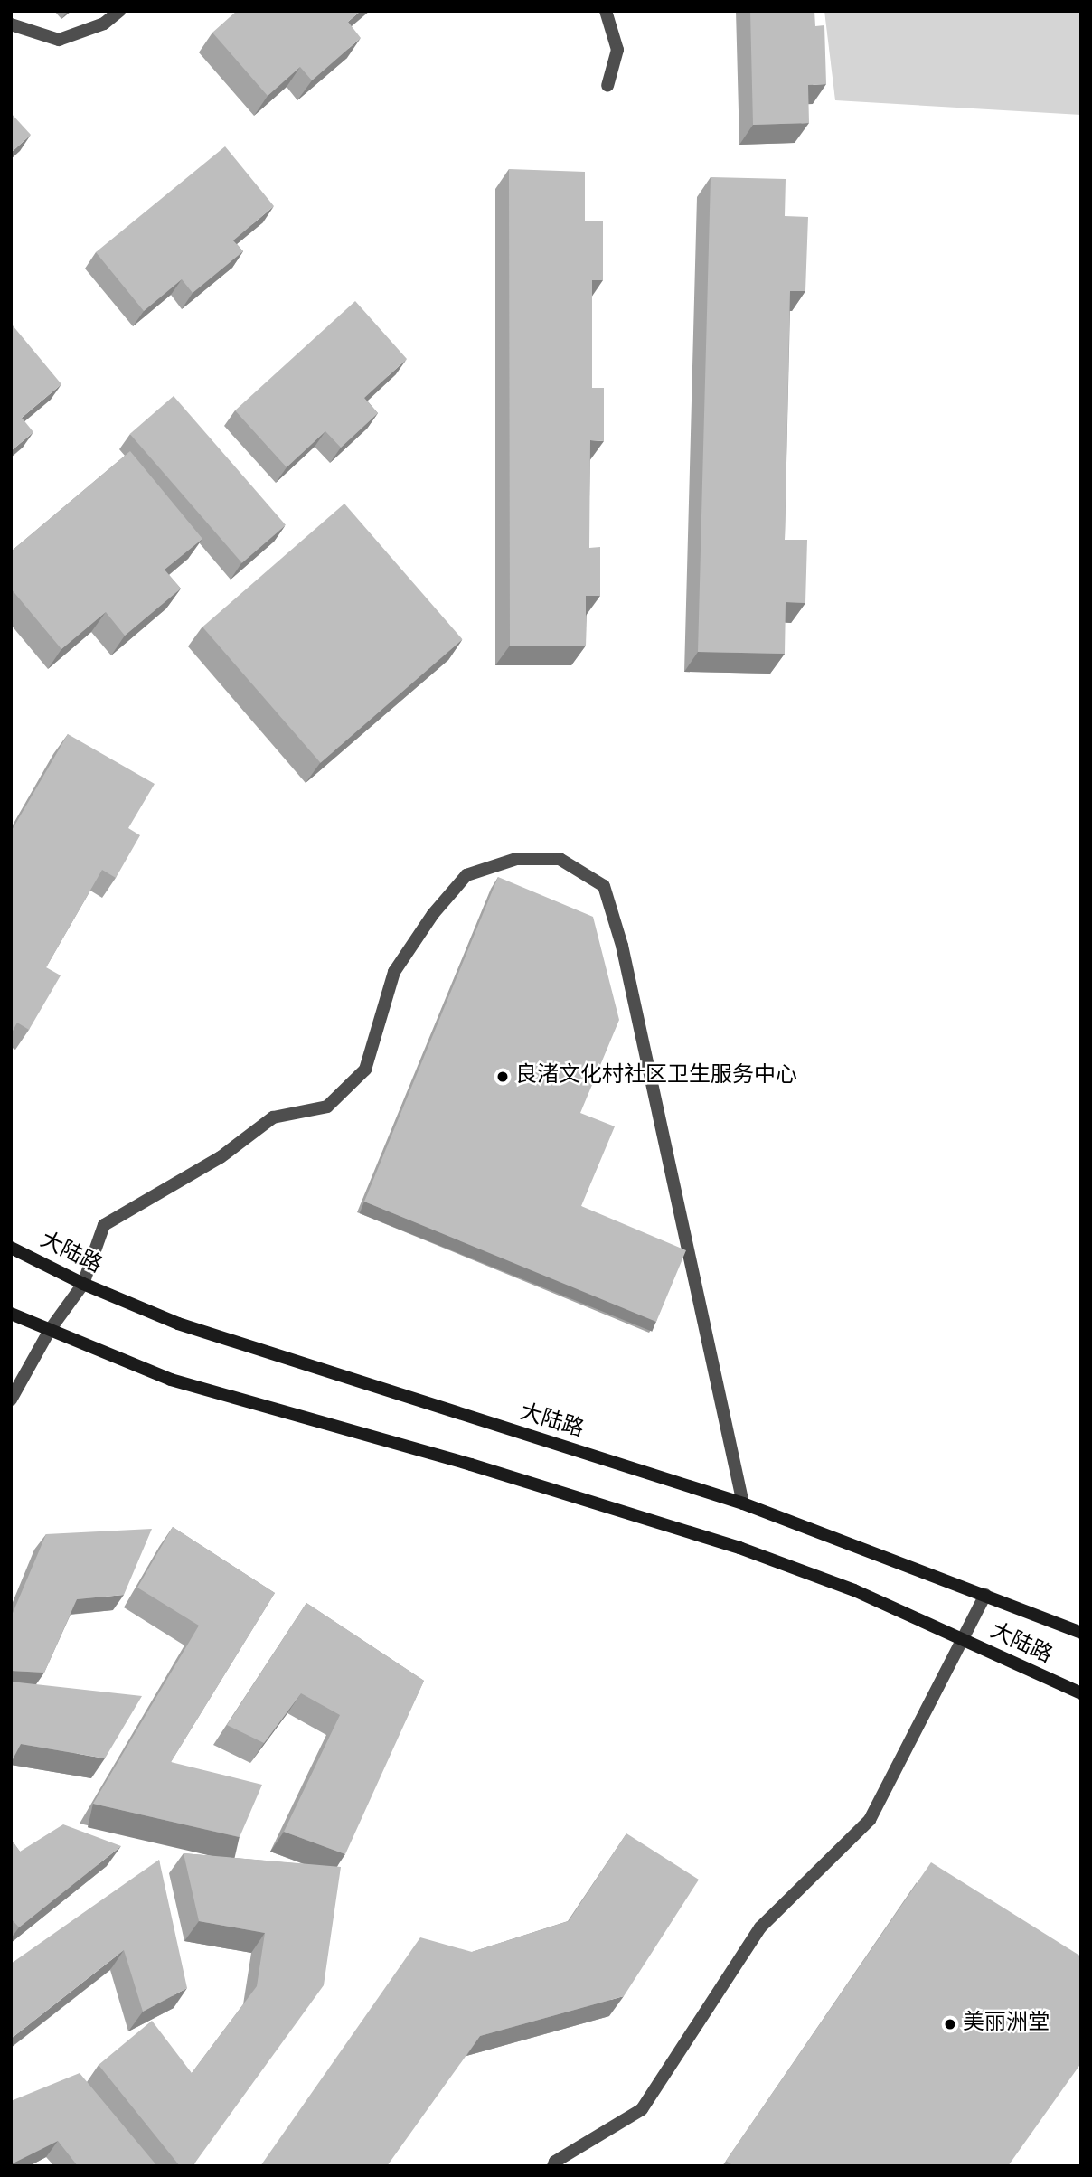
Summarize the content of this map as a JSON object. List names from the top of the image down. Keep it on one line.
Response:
{"streets":{"main road":["大陆路"]},"places":["良渚文化村社区卫生服务中心","美丽洲堂"]}
